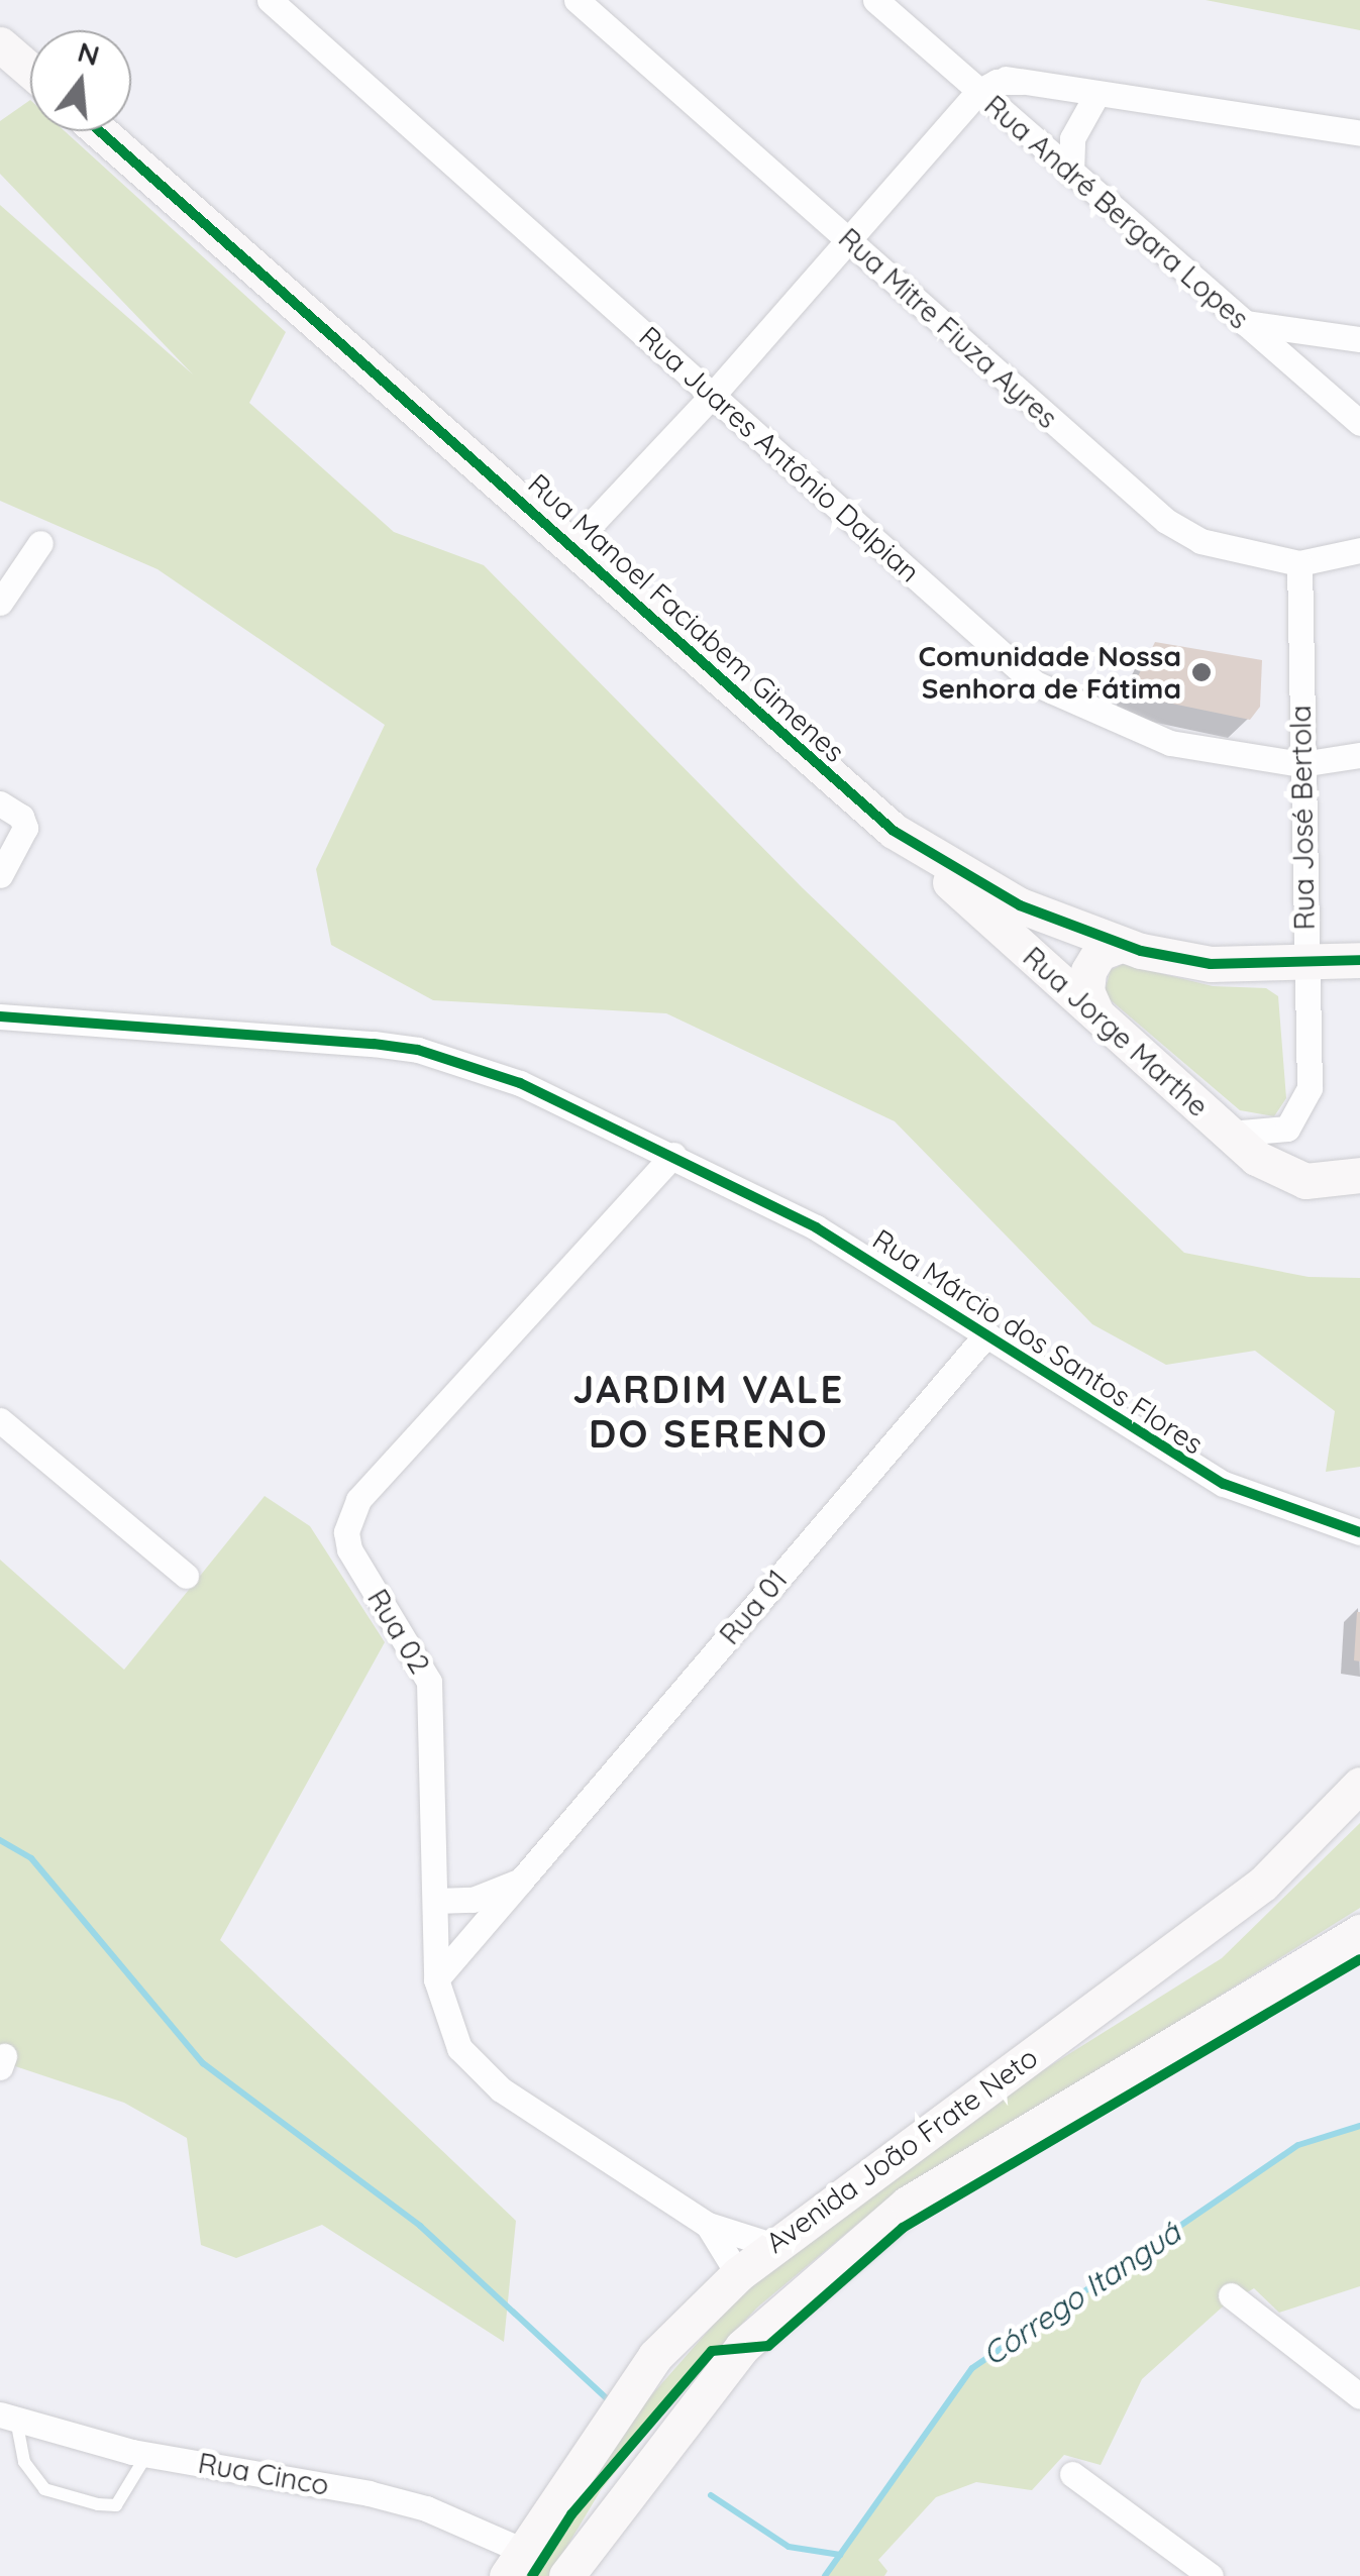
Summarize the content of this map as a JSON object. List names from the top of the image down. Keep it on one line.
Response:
{"streets":{"street":["Rua André Bergara Lopes","Rua Mitre Fiuza Ayres","Rua Juares Antônio Dalpian","Rua Manoel Faciabem Gimenes","Rua José Bertola","Rua Jorge Marthe","Rua Márcio dos Santos Flores","Rua 01","Rua 02","Avenida João Frate Neto","Rua Cinco"]},"crossings":[["Rua Mitre Fiuza Ayres","Rua José Bertola"],["Rua Juares Antônio Dalpian","Rua José Bertola"],["Rua Manoel Faciabem Gimenes","Rua José Bertola"],["Rua Manoel Faciabem Gimenes","Rua Jorge Marthe"],["Rua José Bertola","Rua Jorge Marthe"],["Rua Márcio dos Santos Flores","Rua 01"],["Rua Márcio dos Santos Flores","Rua 02"],["Rua 01","Rua 02"],["Rua 02","Avenida João Frate Neto"],["Avenida João Frate Neto","Rua Cinco"]],"districts":["JARDIM VALE DO SERENO"],"water":["Córrego Itanguá"],"places":["Comunidade Nossa Senhora de Fátima"],"north":"top"}
